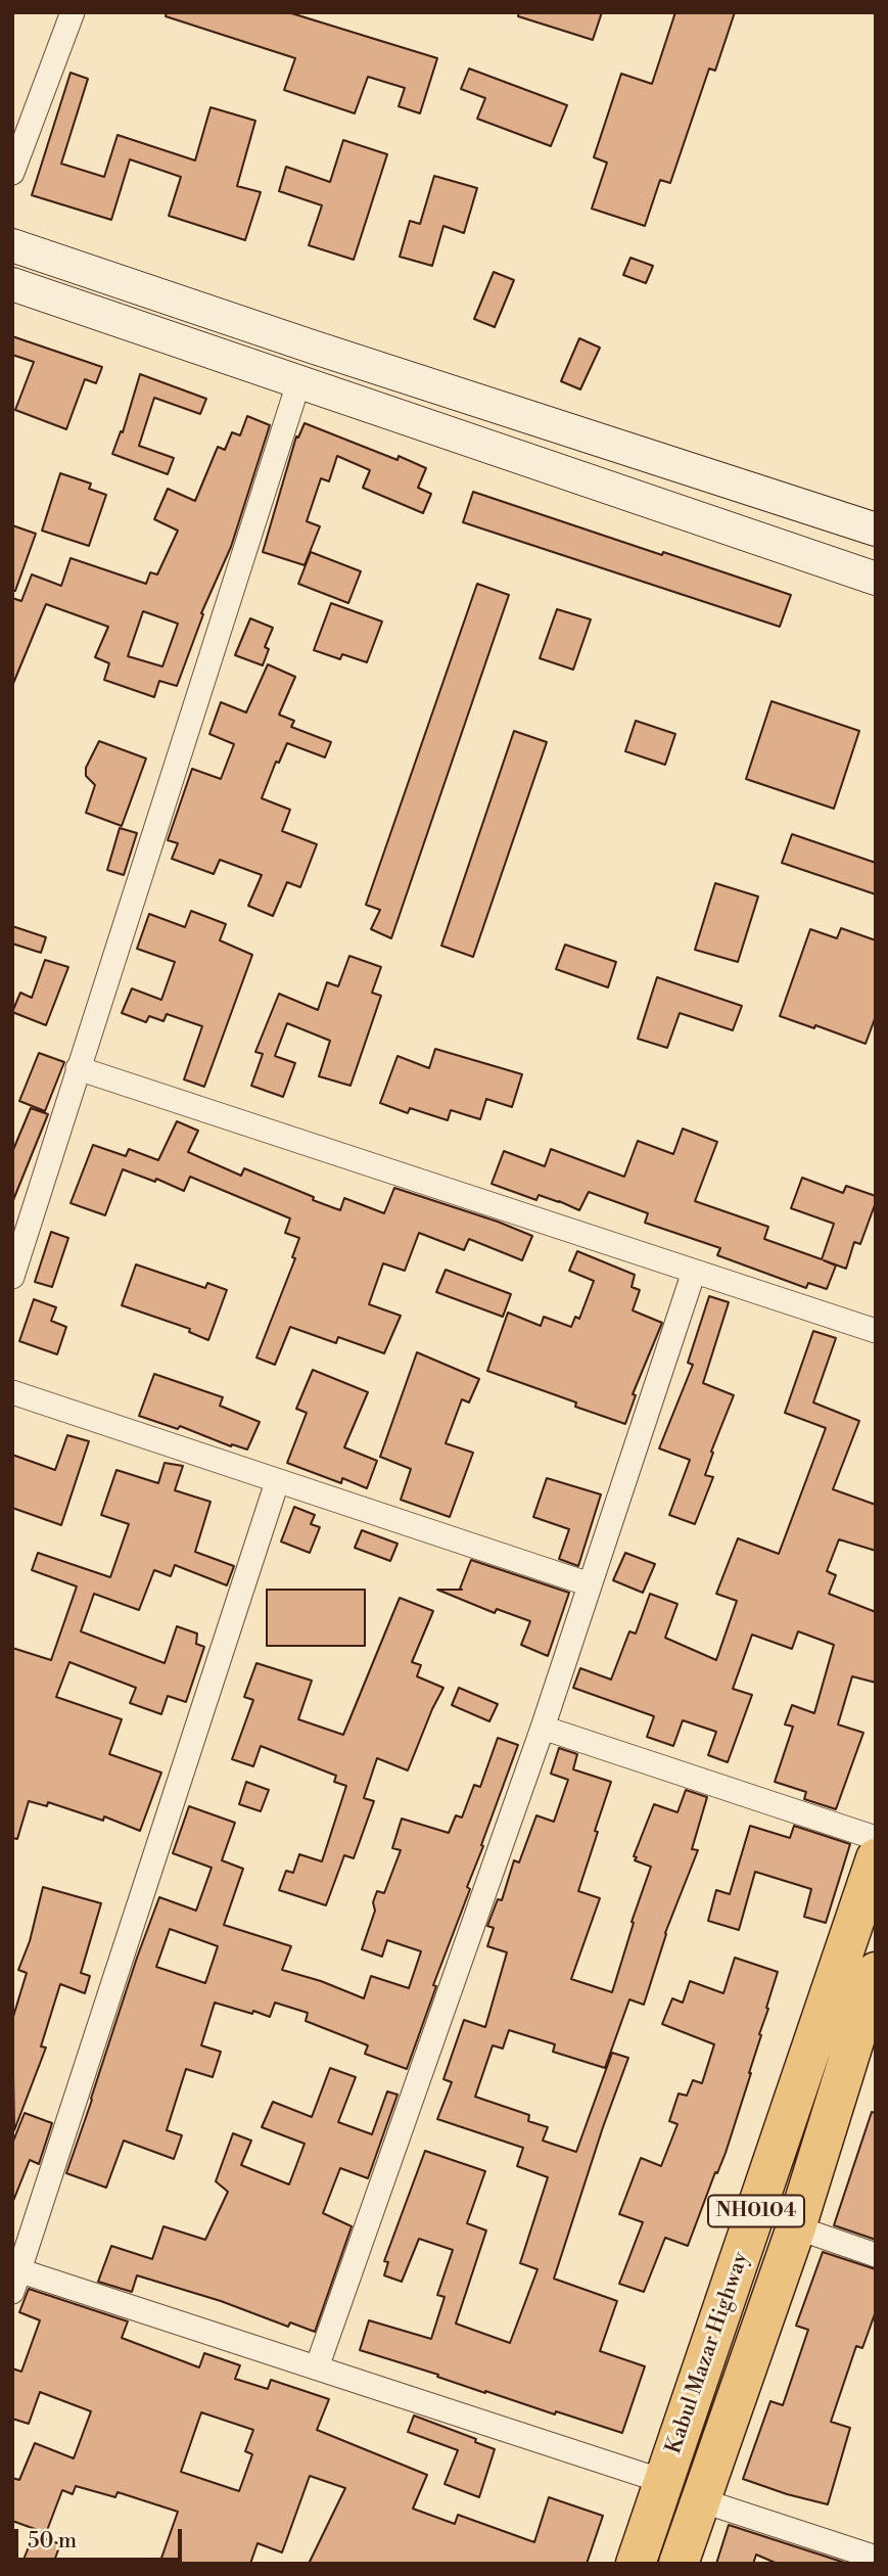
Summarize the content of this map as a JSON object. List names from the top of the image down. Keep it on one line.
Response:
{"streets":{"highway":["NH0104","Kabul Mazar Highway"]},"scale_bar":"50 m"}
